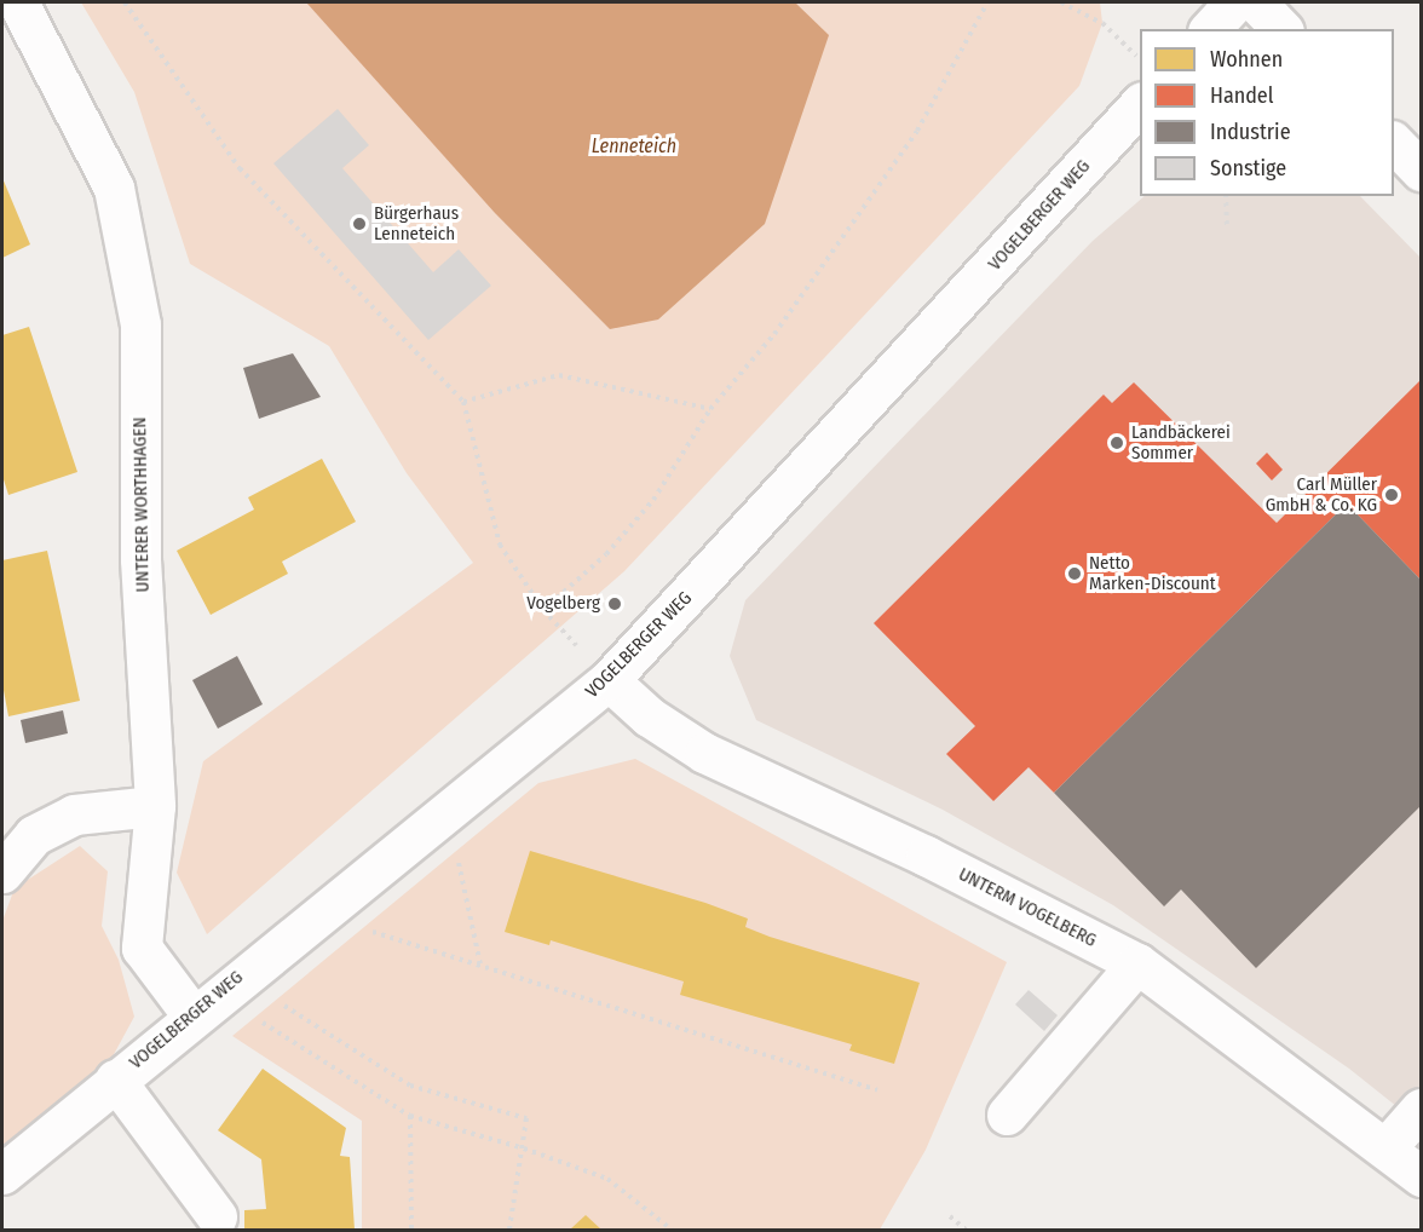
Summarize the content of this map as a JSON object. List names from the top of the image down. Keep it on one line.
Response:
{"streets":{"street":["VOGELBERGER WEG","UNTERER WORTHHAGEN","UNTERM VOGELBERG"]},"crossings":[["VOGELBERGER WEG","UNTERER WORTHHAGEN"],["VOGELBERGER WEG","UNTERM VOGELBERG"]],"water":["Lenneteich"],"places":["Bürgerhaus Lenneteich","Landbäckerei Sommer","Carl Müller GmbH & Co. KG","Netto Marken-Discount","Vogelberg"],"legend":["Wohnen","Handel","Industrie","Sonstige"]}
